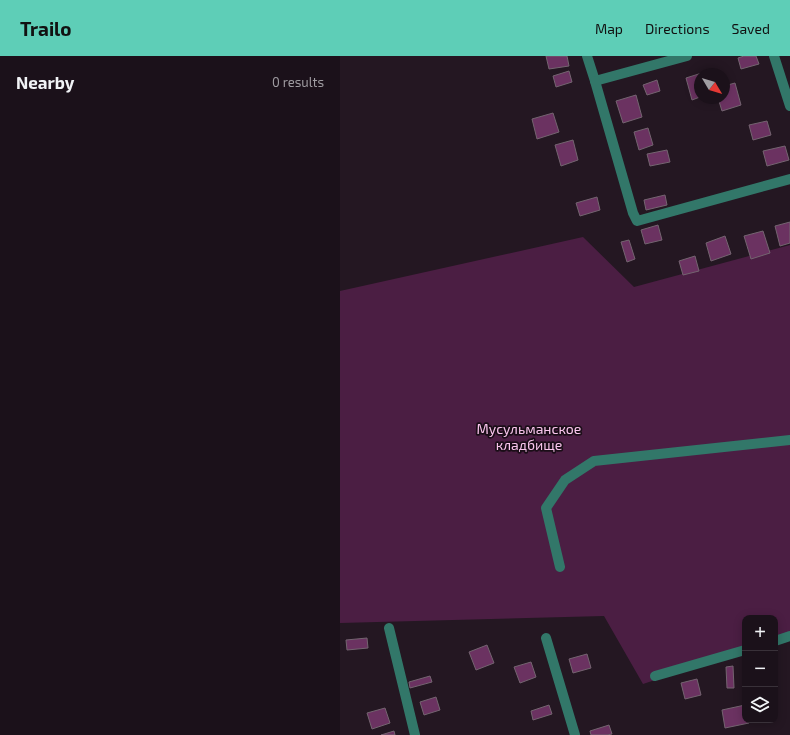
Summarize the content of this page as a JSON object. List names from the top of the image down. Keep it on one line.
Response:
{"parks":["Мусульманское кладбище"],"north":"bottom right","page":{"header":"Trailo","nav":["Map","Directions","Saved"],"heading":["Nearby","0 results"],"map_buttons":["+","−"]}}
